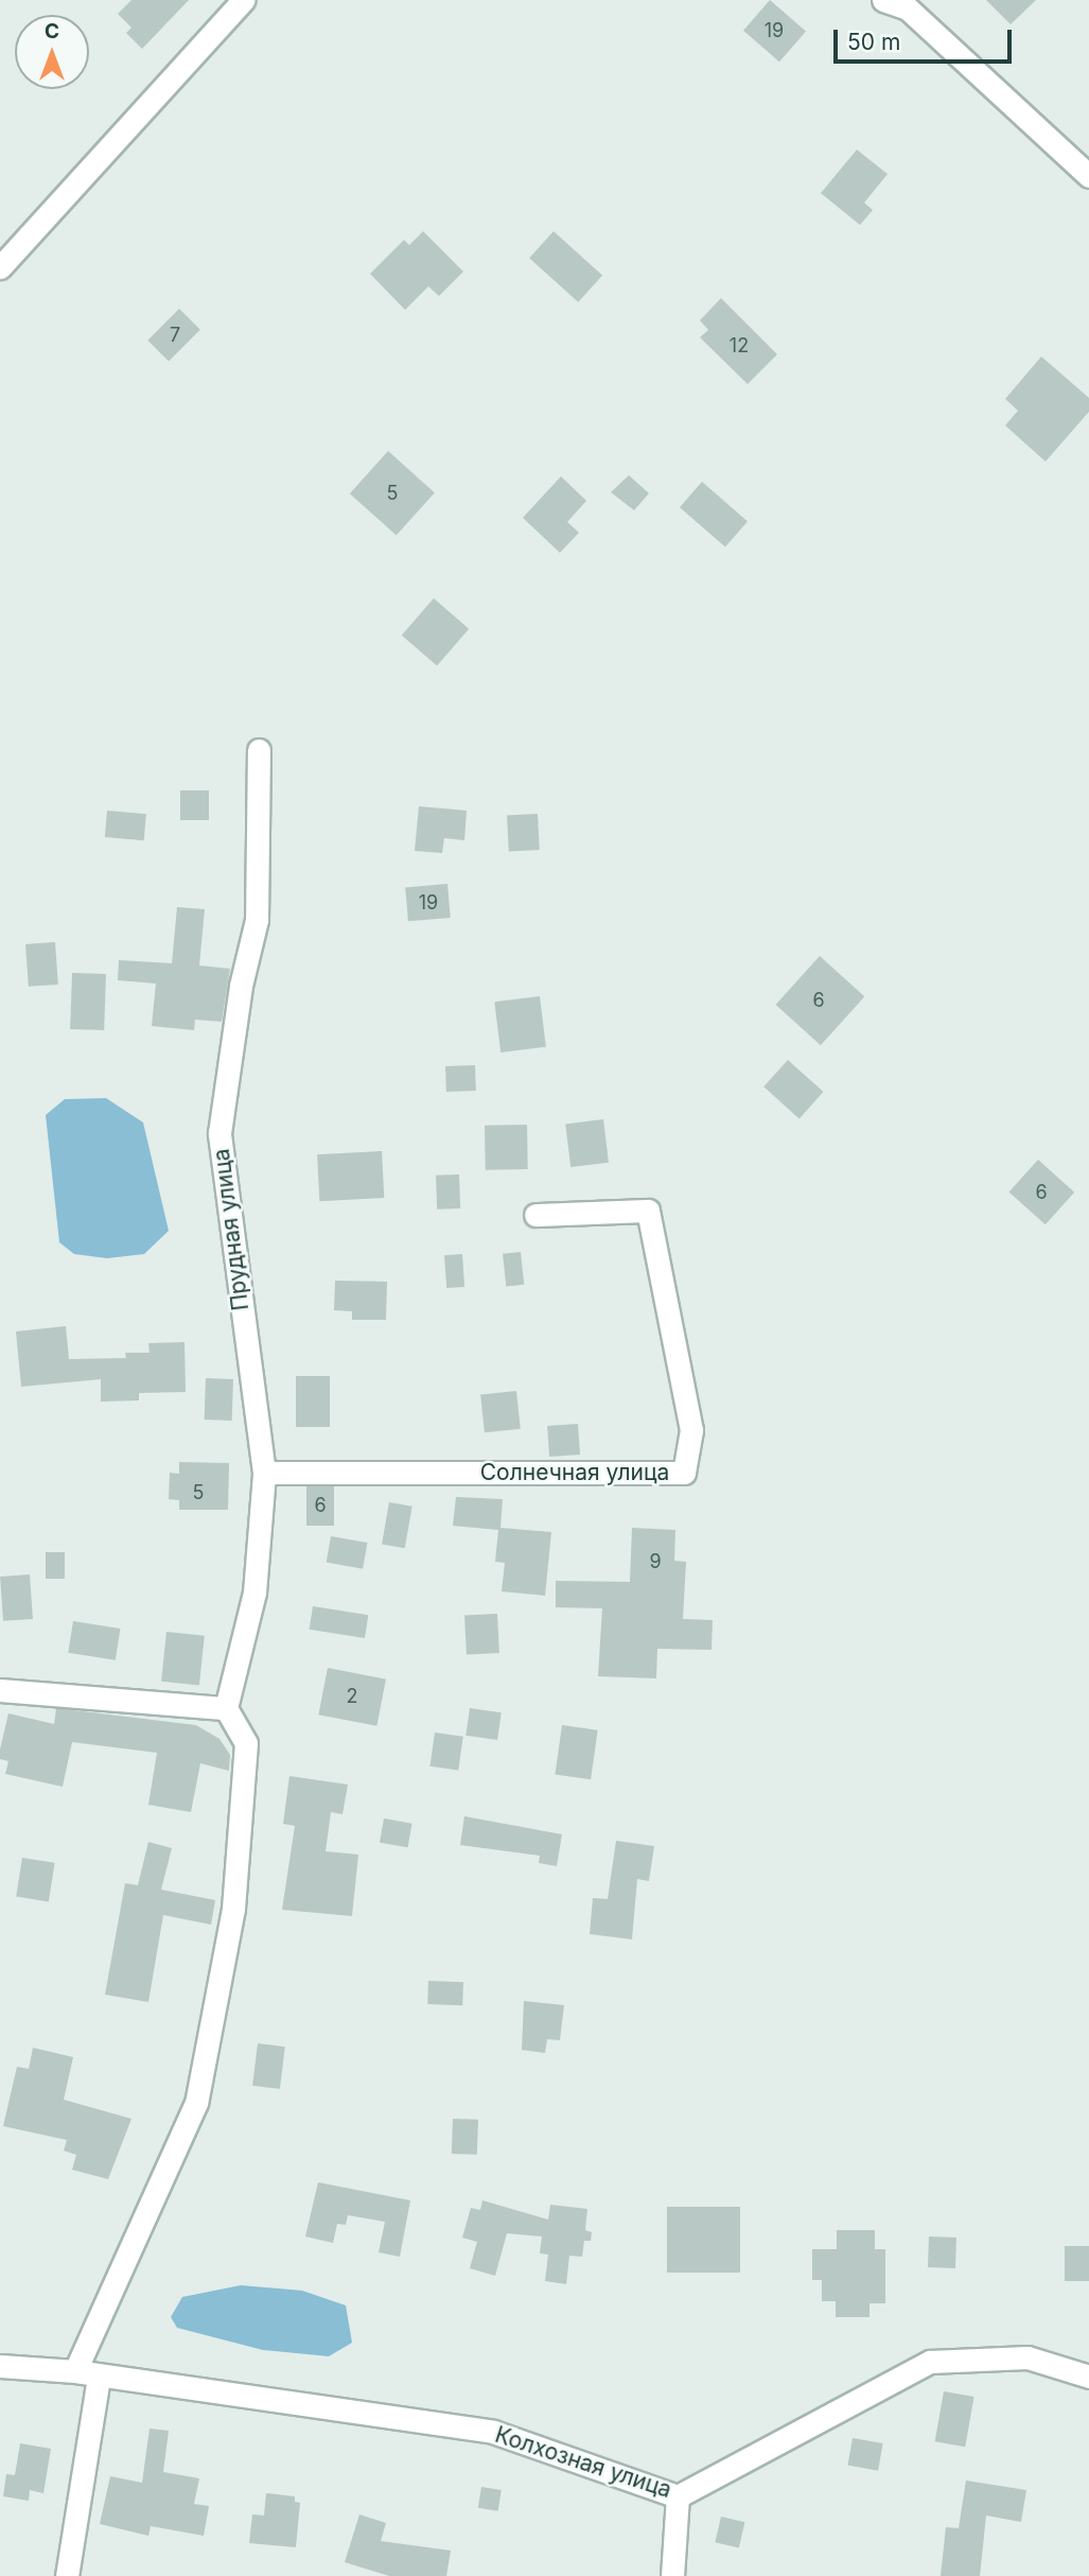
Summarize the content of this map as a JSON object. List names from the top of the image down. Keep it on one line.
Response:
{"streets":{"street":["Прудная улица","Солнечная улица","Колхозная улица"]},"crossings":[["Прудная улица","Солнечная улица"]],"house_numbers":["19","7","12","5","19","6","6","5","6","9","2"],"scale_bar":"50 m","north":"top"}
